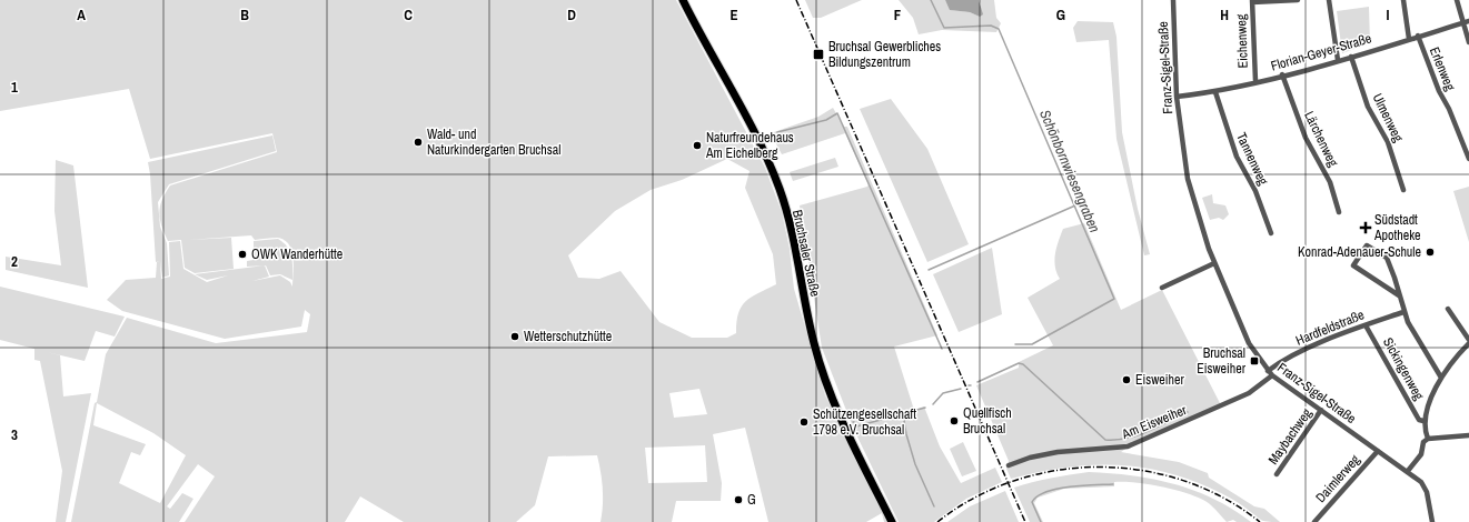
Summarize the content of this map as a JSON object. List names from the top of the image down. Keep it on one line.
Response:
{"streets":{"main road":["Bruchsaler Straße"],"street":["Eichenweg","Florian-Geyer-Straße","Franz-Sigel-Straße","Erlenweg","Ulmenweg","Lärchenweg","Tannenweg","Hardfeldstraße","Sickingenweg","Am Eisweiher","Maybachweg","Daimlerweg"]},"crossings":[["Eichenweg","Florian-Geyer-Straße"],["Florian-Geyer-Straße","Franz-Sigel-Straße"],["Florian-Geyer-Straße","Erlenweg"],["Florian-Geyer-Straße","Ulmenweg"],["Florian-Geyer-Straße","Lärchenweg"],["Florian-Geyer-Straße","Tannenweg"],["Franz-Sigel-Straße","Hardfeldstraße"],["Franz-Sigel-Straße","Am Eisweiher"],["Franz-Sigel-Straße","Maybachweg"],["Franz-Sigel-Straße","Daimlerweg"],["Hardfeldstraße","Sickingenweg"]],"water":["Schönbornwiesengraben"],"places":{"transit":["Bruchsal Gewerbliches Bildungszentrum","Bruchsal Eisweiher"],"other":["Wald- und Naturkindergarten Bruchsal","Naturfreundehaus Am Eichelberg","Konrad-Adenauer-Schule","OWK Wanderhütte","Wetterschutzhütte","Eisweiher","Quellfisch Bruchsal","Schützengesellschaft 1798 e.V. Bruchsal","G"],"health":["Südstadt Apotheke"]},"grid":{"columns":["A","B","C","D","E","F","G","H","I"],"rows":["1","2","3"]}}
